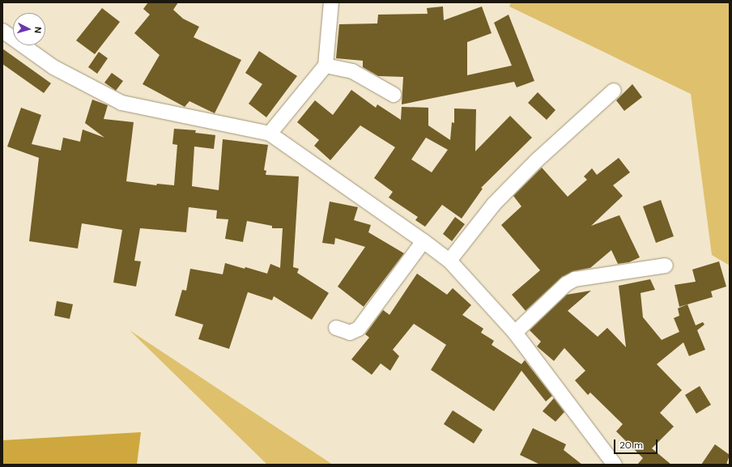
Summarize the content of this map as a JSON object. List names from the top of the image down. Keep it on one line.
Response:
{"scale_bar":"20 m","north":"right"}
